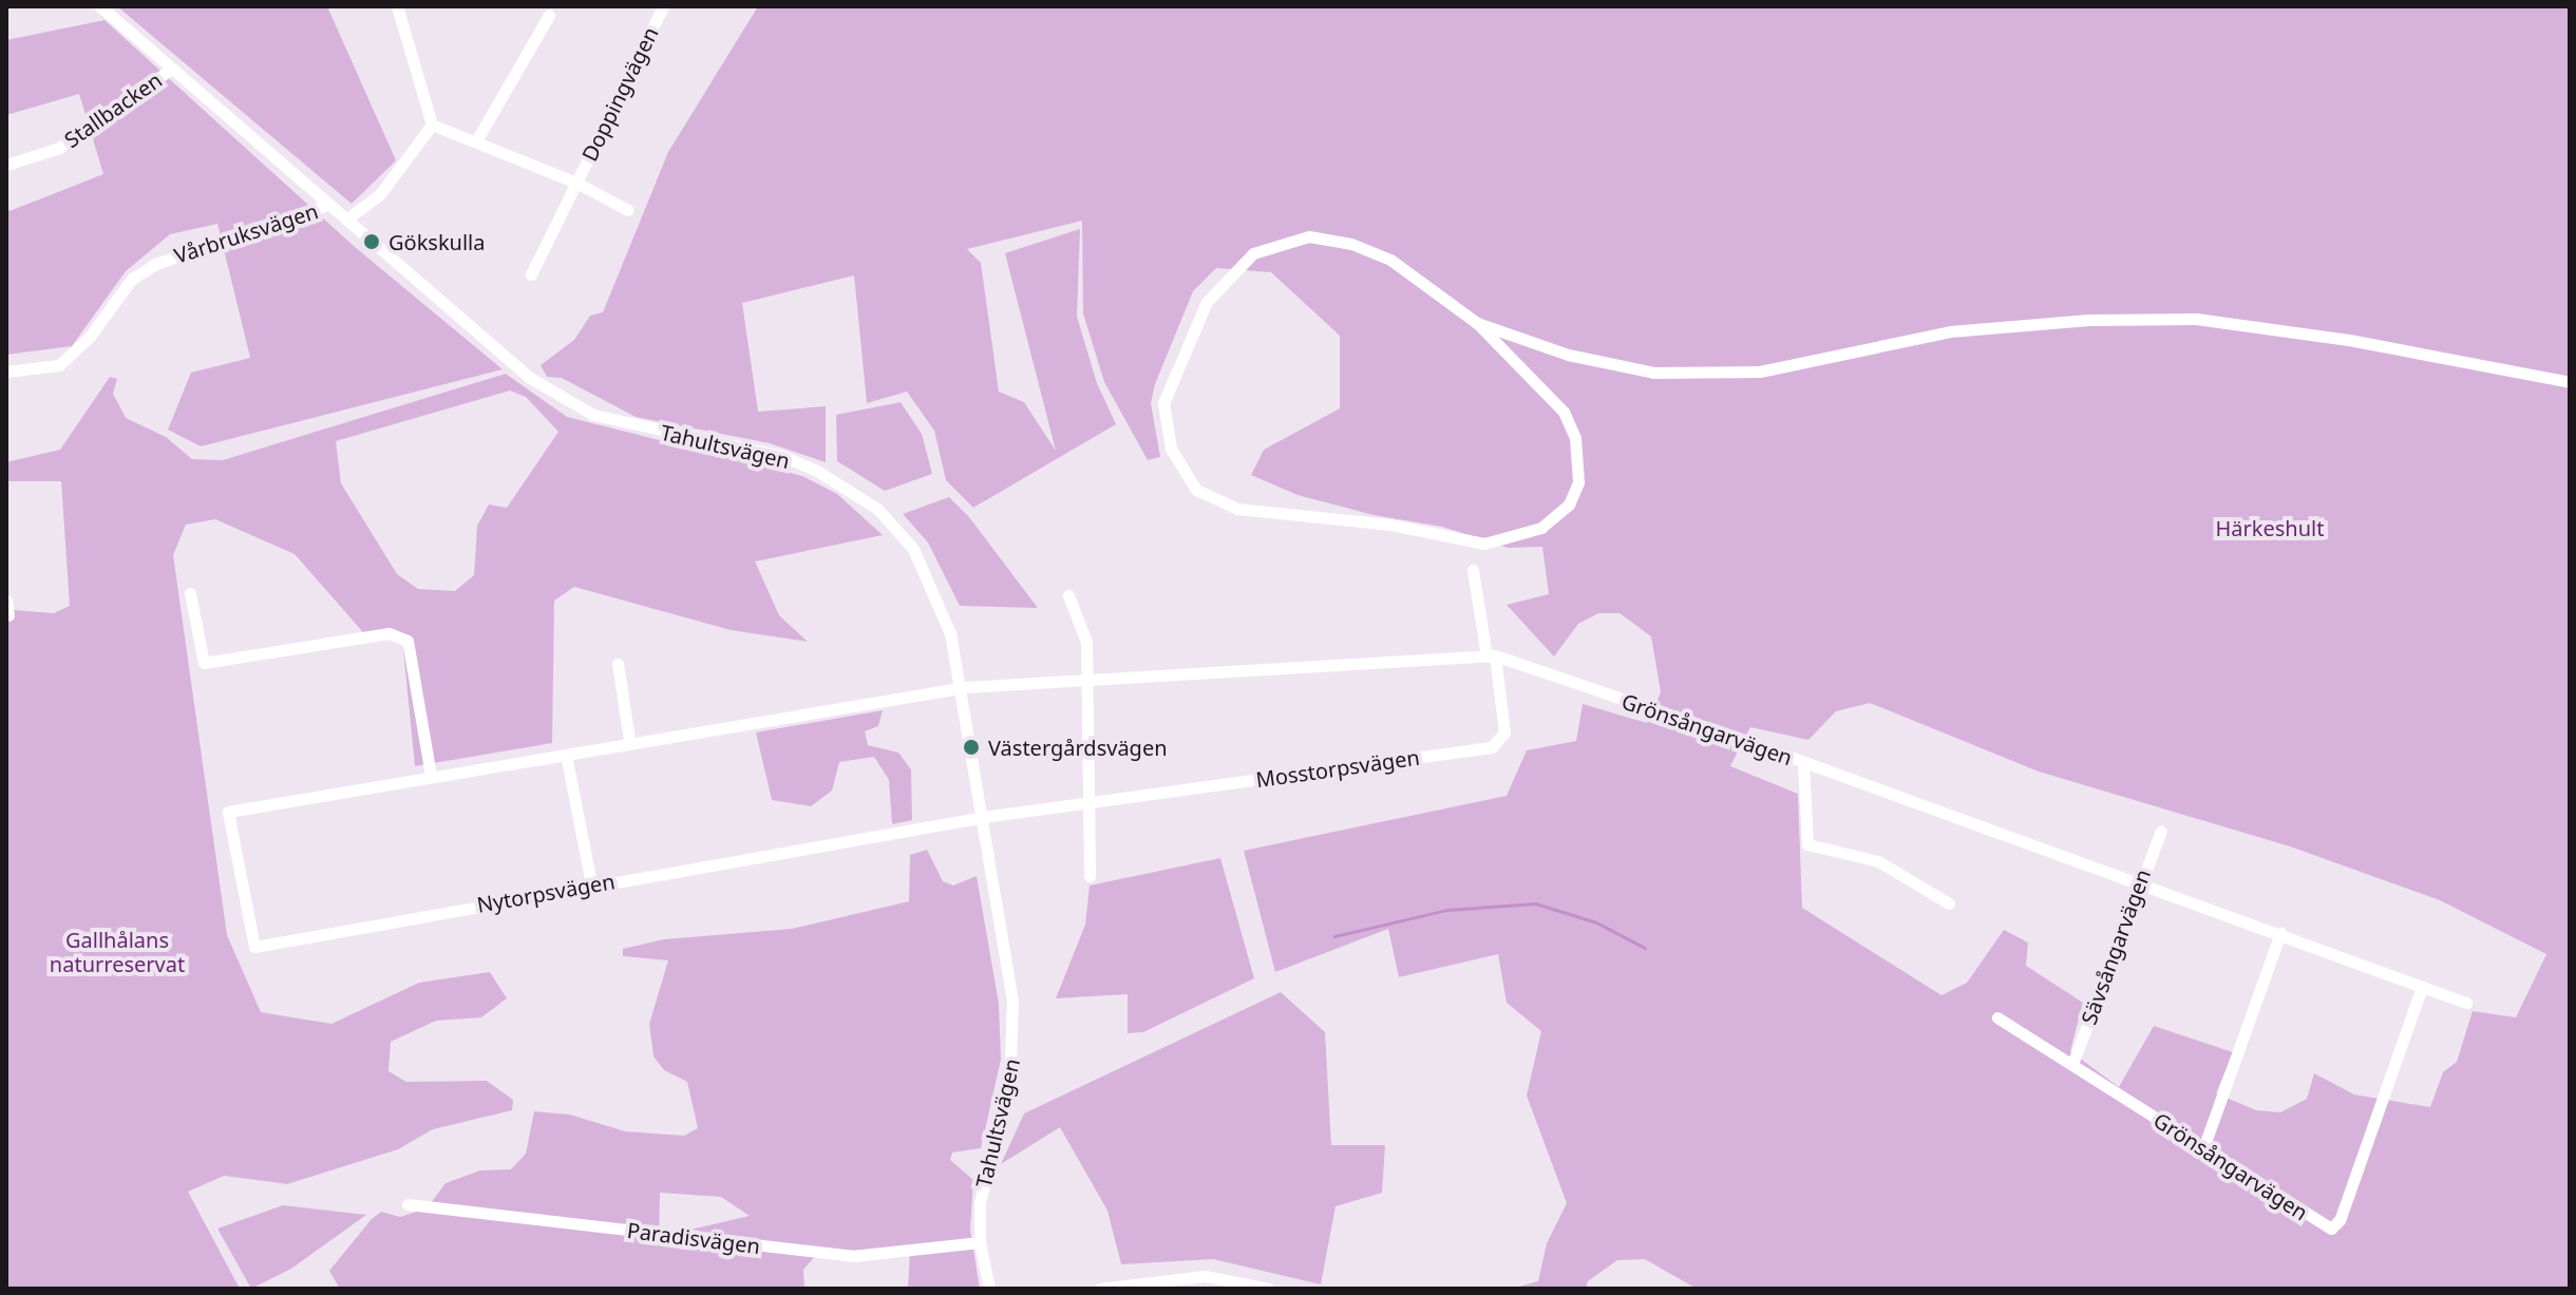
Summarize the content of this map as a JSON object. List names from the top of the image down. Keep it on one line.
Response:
{"streets":{"street":["Doppingvägen","Stallbacken","Vårbruksvägen","Tahultsvägen","Grönsångarvägen","Mosstorpsvägen","Nytorpsvägen","Sävsångarvägen","Paradisvägen"]},"crossings":[["Stallbacken","Tahultsvägen"],["Vårbruksvägen","Tahultsvägen"],["Tahultsvägen","Grönsångarvägen"],["Tahultsvägen","Mosstorpsvägen"],["Tahultsvägen","Nytorpsvägen"],["Tahultsvägen","Paradisvägen"],["Grönsångarvägen","Mosstorpsvägen"],["Grönsångarvägen","Sävsångarvägen"],["Mosstorpsvägen","Nytorpsvägen"]],"parks":["Härkeshult","Gallhålans naturreservat"],"places":["Gökskulla","Västergårdsvägen"]}
